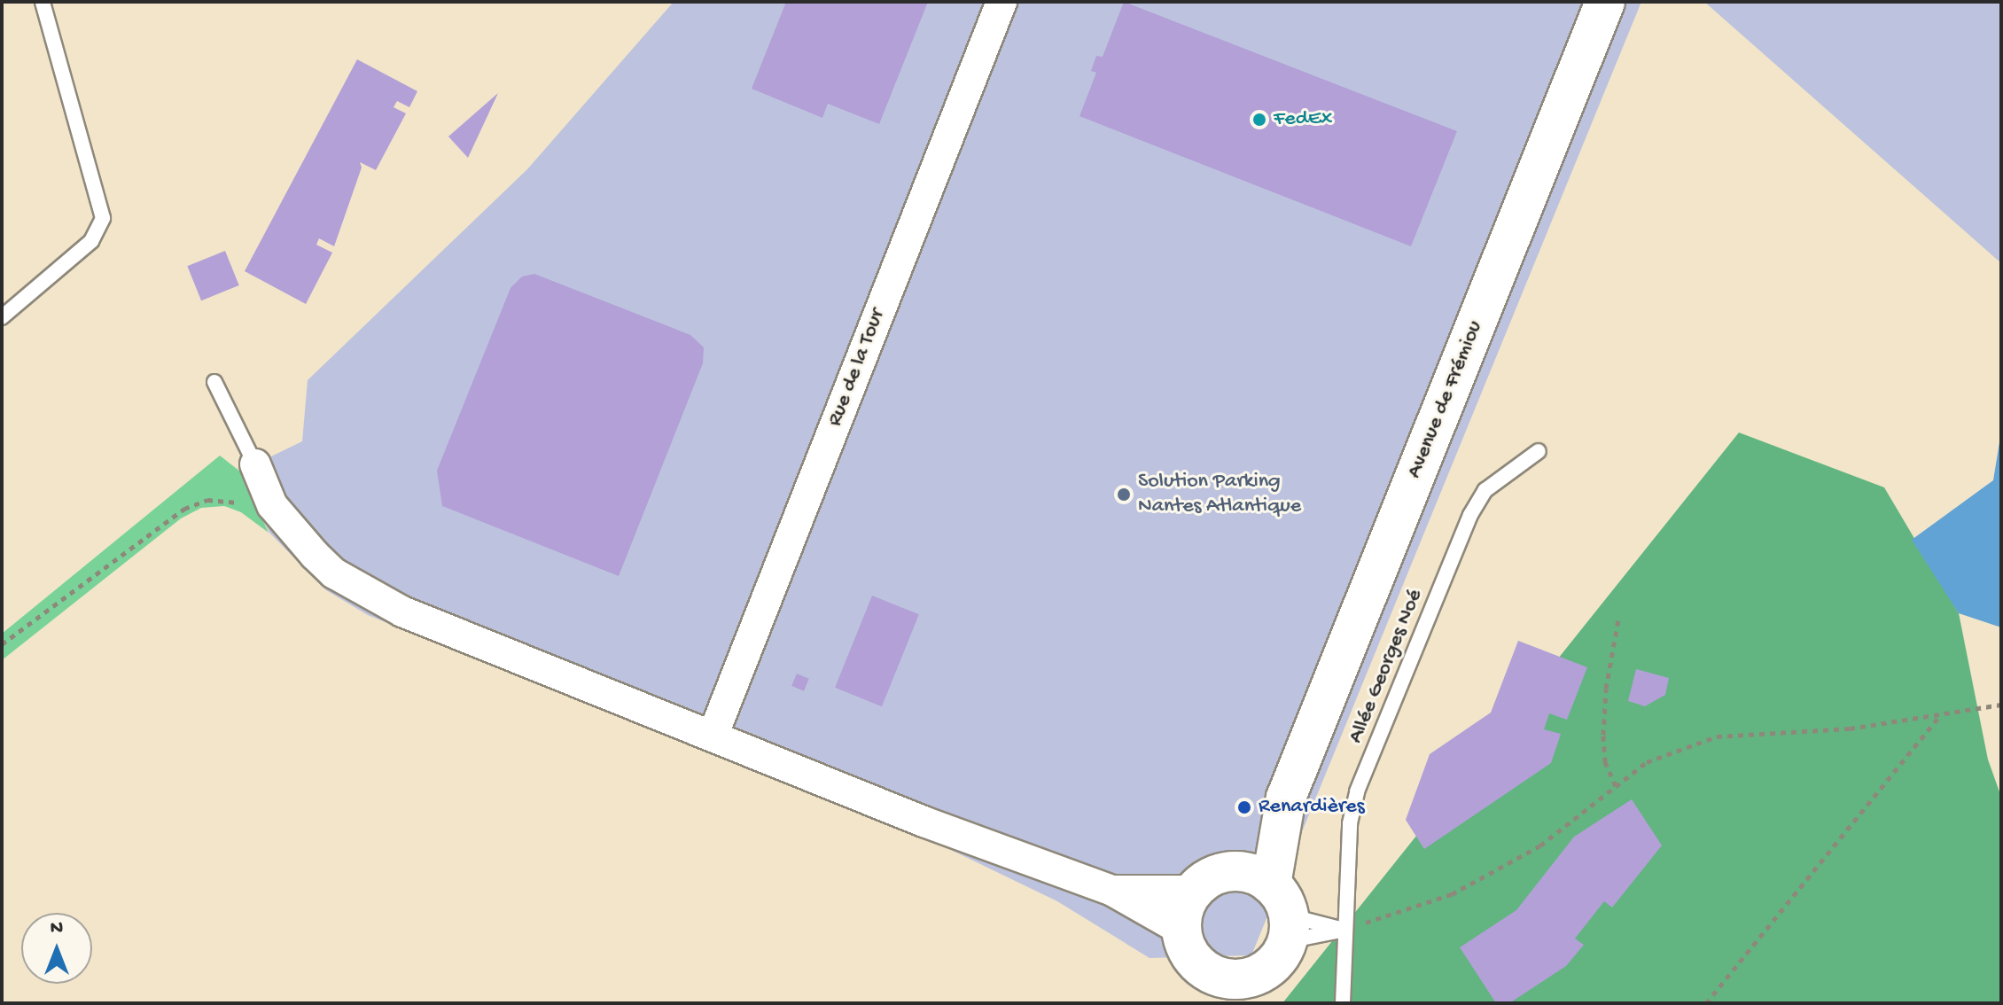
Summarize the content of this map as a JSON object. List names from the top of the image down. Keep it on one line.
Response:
{"streets":{"main road":["Avenue de Frémiou"],"street":["Rue de la Tour"],"lane":["Allée Georges Noé"]},"places":["FedEx","Solution Parking Nantes Atlantique","Renardières"],"north":"top"}
